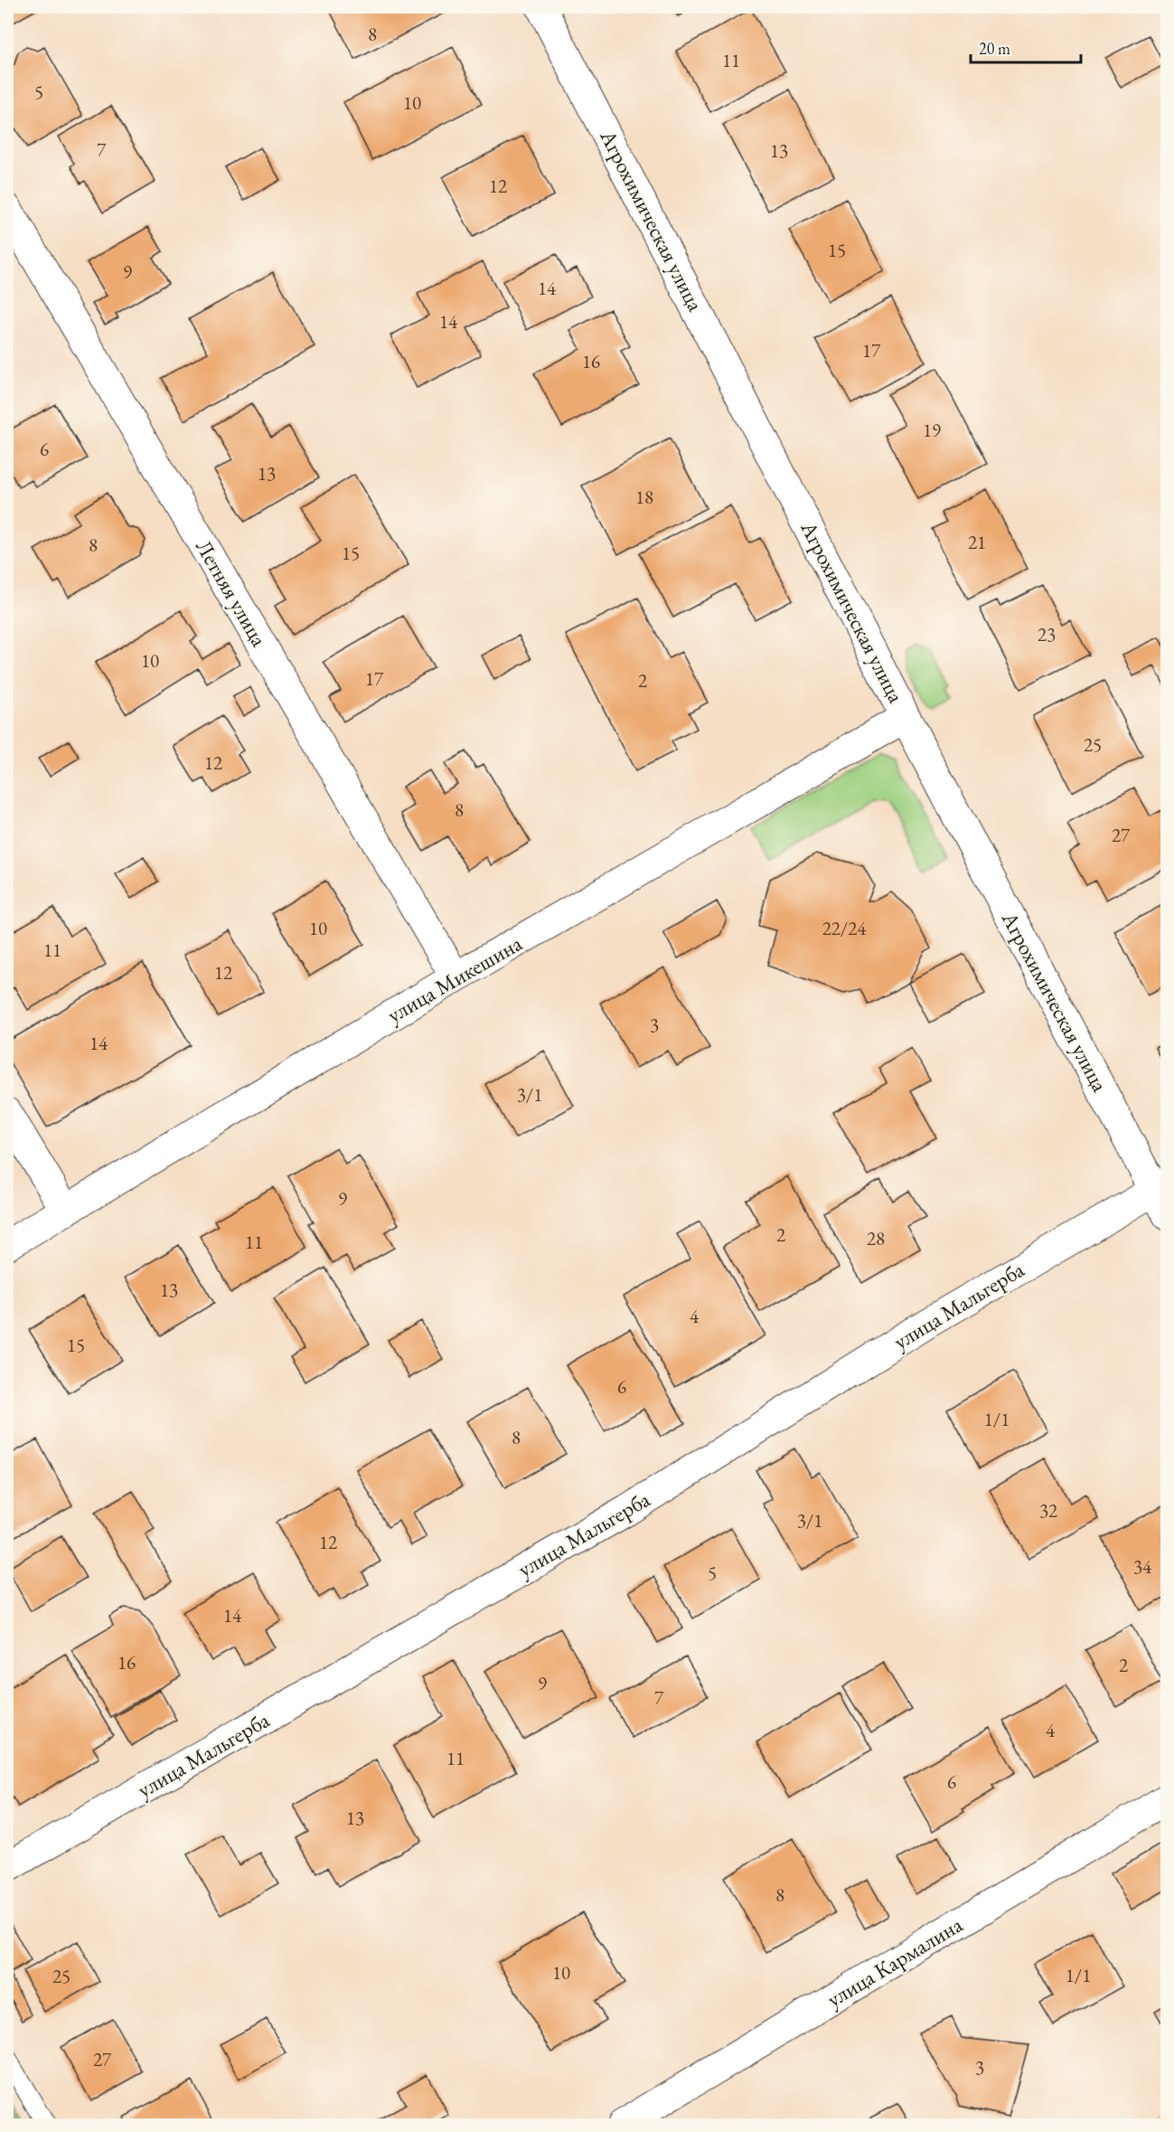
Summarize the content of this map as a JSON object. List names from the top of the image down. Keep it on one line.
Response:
{"streets":{"street":["Агрохимическая улица","Летняя улица","улица Микешина","улица Мальгерба","улица Кармалина"]},"crossings":[["Агрохимическая улица","улица Микешина"],["Агрохимическая улица","улица Мальгерба"],["Летняя улица","улица Микешина"]],"house_numbers":["8","11","5","10","7","13","12","15","9","14","14","17","16","19","6","13","18","21","8","15","23","10","17","2","25","12","8","27","10","22/24","11","12","3","14","3/1","9","2","28","11","13","4","15","6","1/1","8","32","3/1","12","34","5","14","16","2","9","7","4","11","6","13","8","10","1/1","25","27","3"],"scale_bar":"20 m"}
